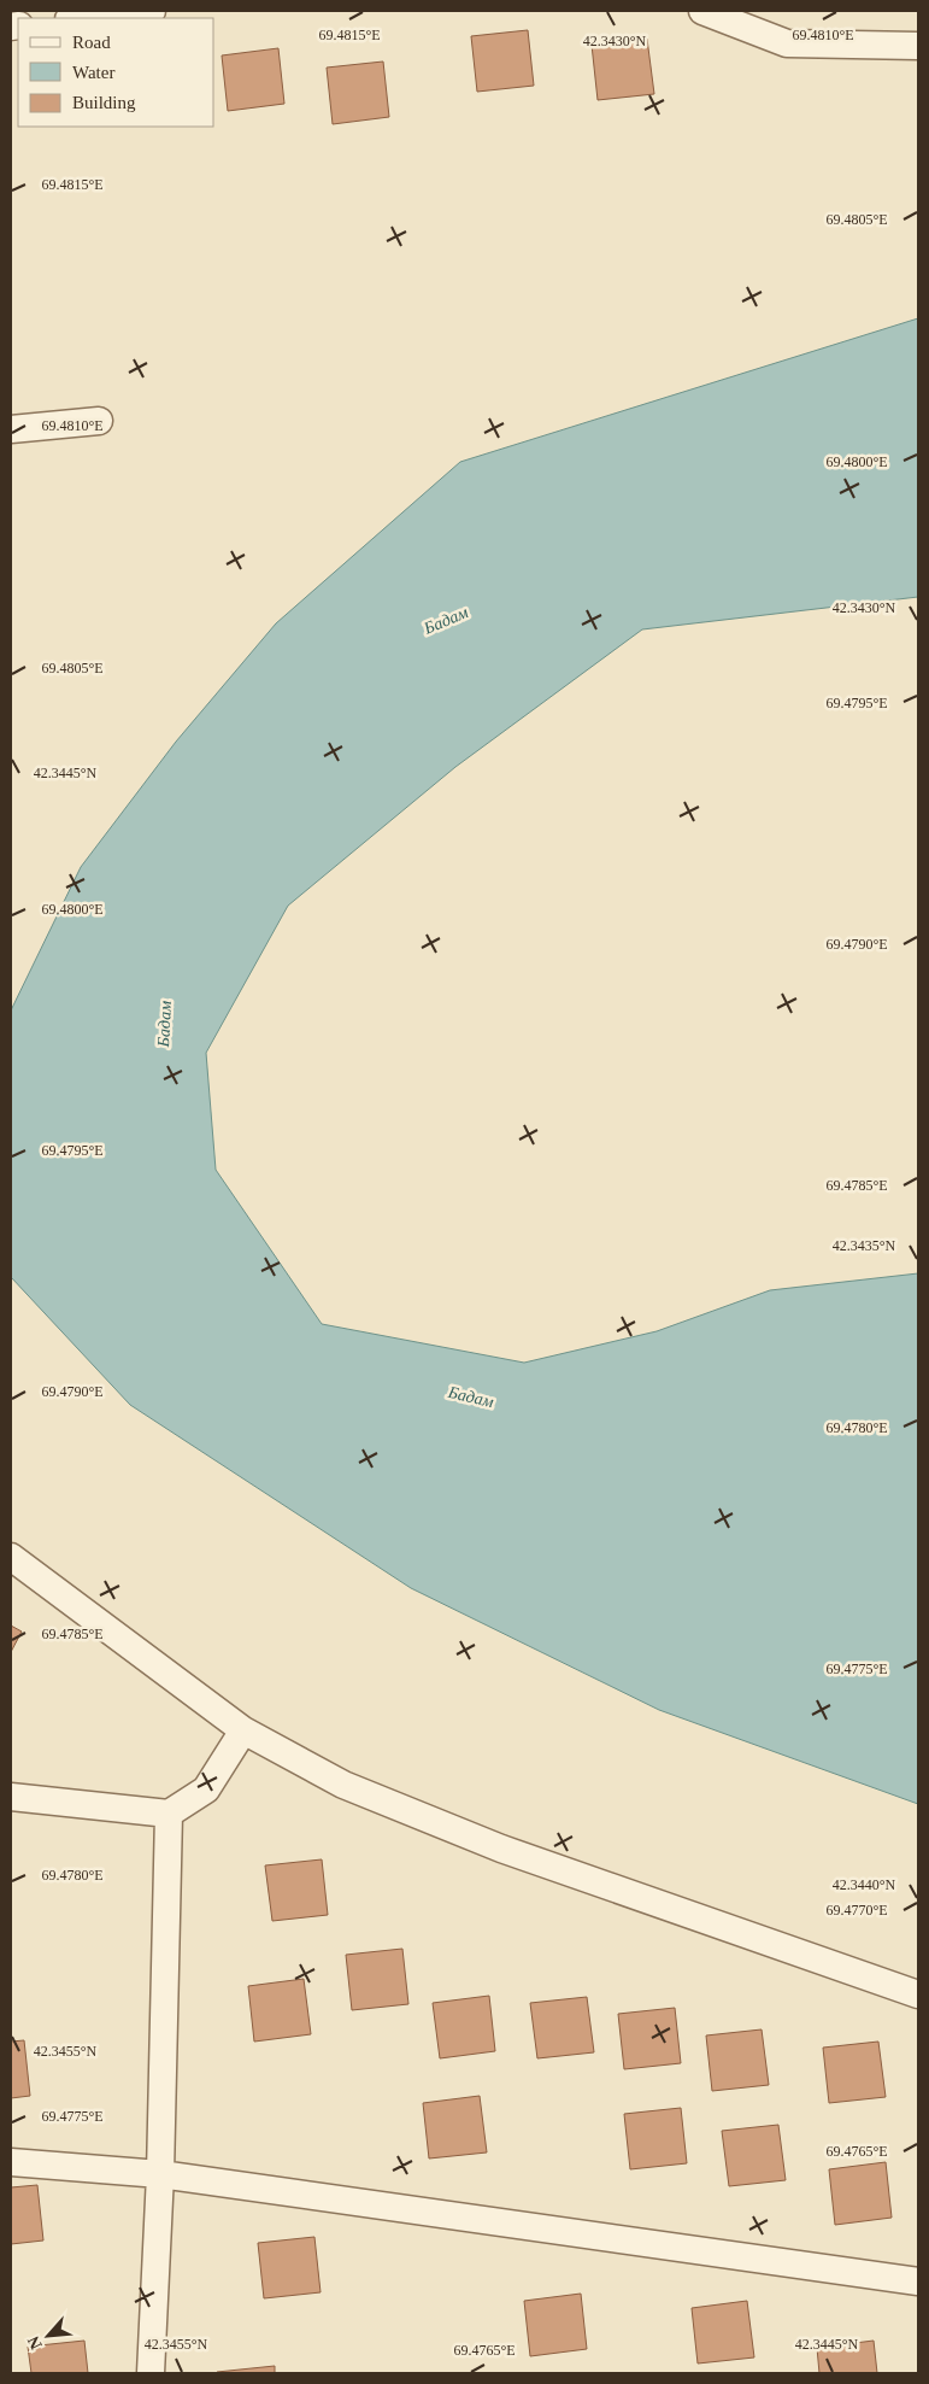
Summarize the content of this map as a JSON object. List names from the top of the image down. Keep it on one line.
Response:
{"water":["Бадам"],"legend":["Road","Water","Building"],"north":"bottom left","coordinates":["69.4815°E","69.4810°E","42.3430°N","69.4805°E","69.4800°E","69.4795°E","42.3445°N","69.4790°E","69.4785°E","42.3435°N","69.4780°E","69.4775°E","42.3440°N","69.4770°E","42.3455°N","69.4765°E"]}
